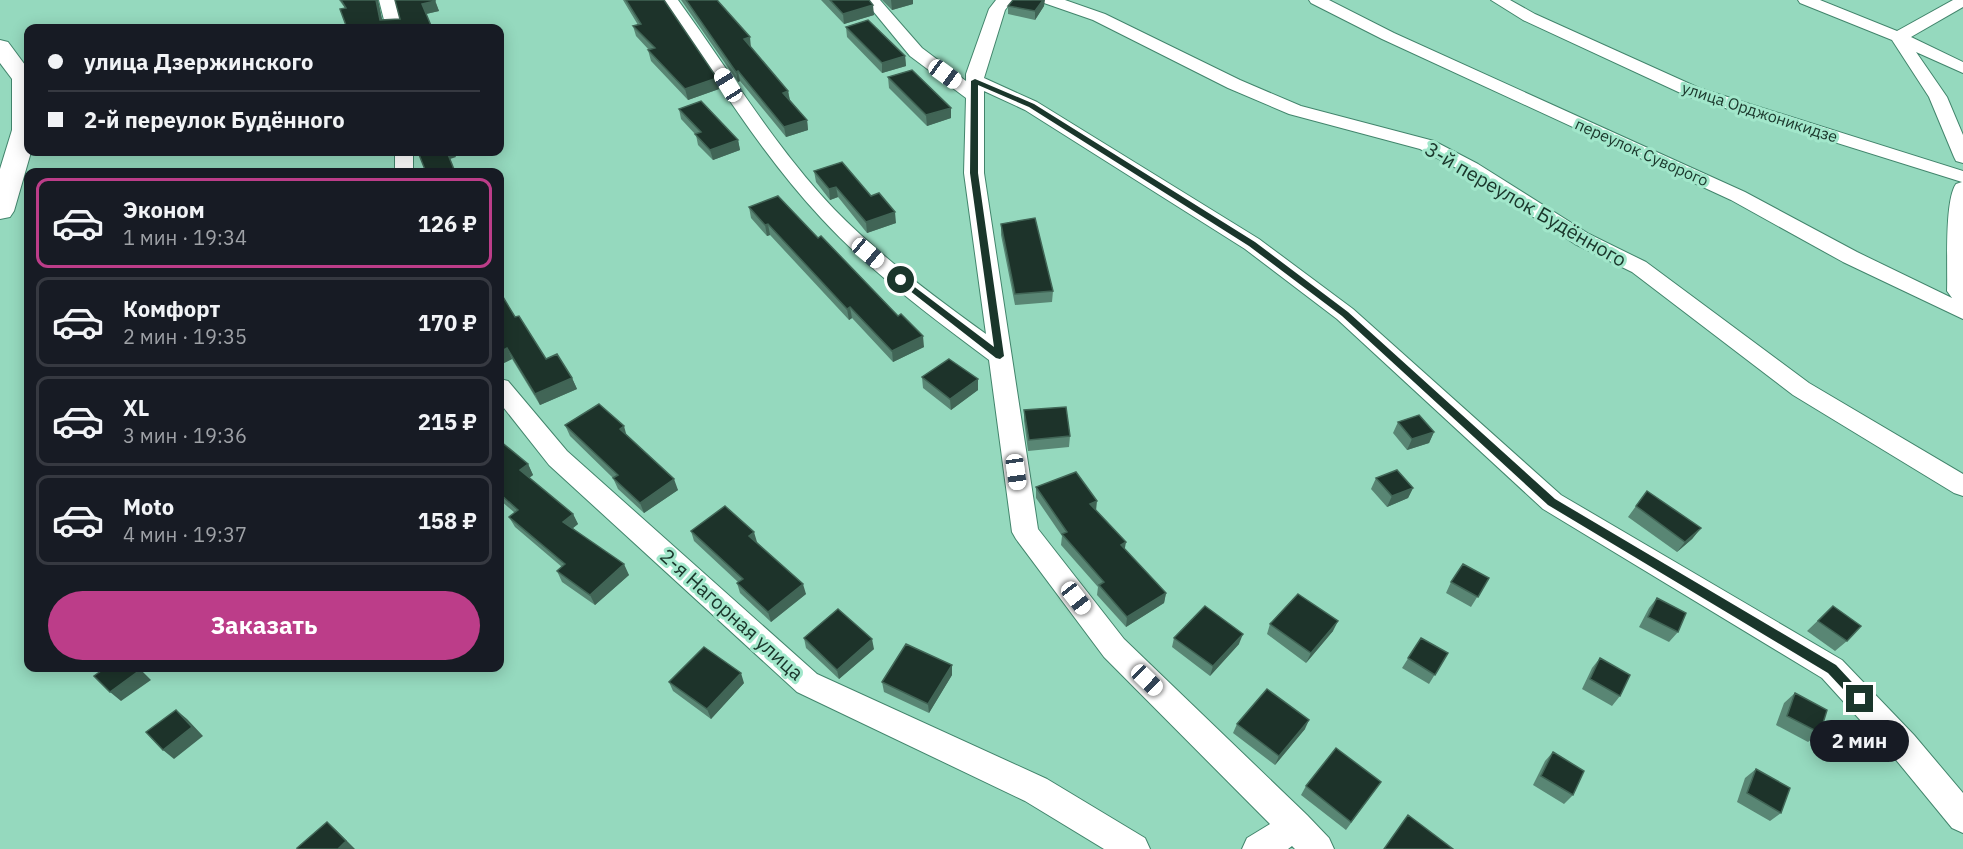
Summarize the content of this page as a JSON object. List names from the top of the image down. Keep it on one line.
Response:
{"streets":{"street":["улица Орджоникидзе","переулок Суворого","3-й переулок Будённого","2-я Нагорная улица"]},"page":{"banner":["улица Дзержинского","2-й переулок Будённого"],"list":[{"name":"Эконом","note":"1 мин · 19:34","value":"126 ₽"},{"name":"Комфорт","note":"2 мин · 19:35","value":"170 ₽"},{"name":"XL","note":"3 мин · 19:36","value":"215 ₽"},{"name":"Moto","note":"4 мин · 19:37","value":"158 ₽"}],"buttons":"Заказать","bubble":"2 мин"}}
